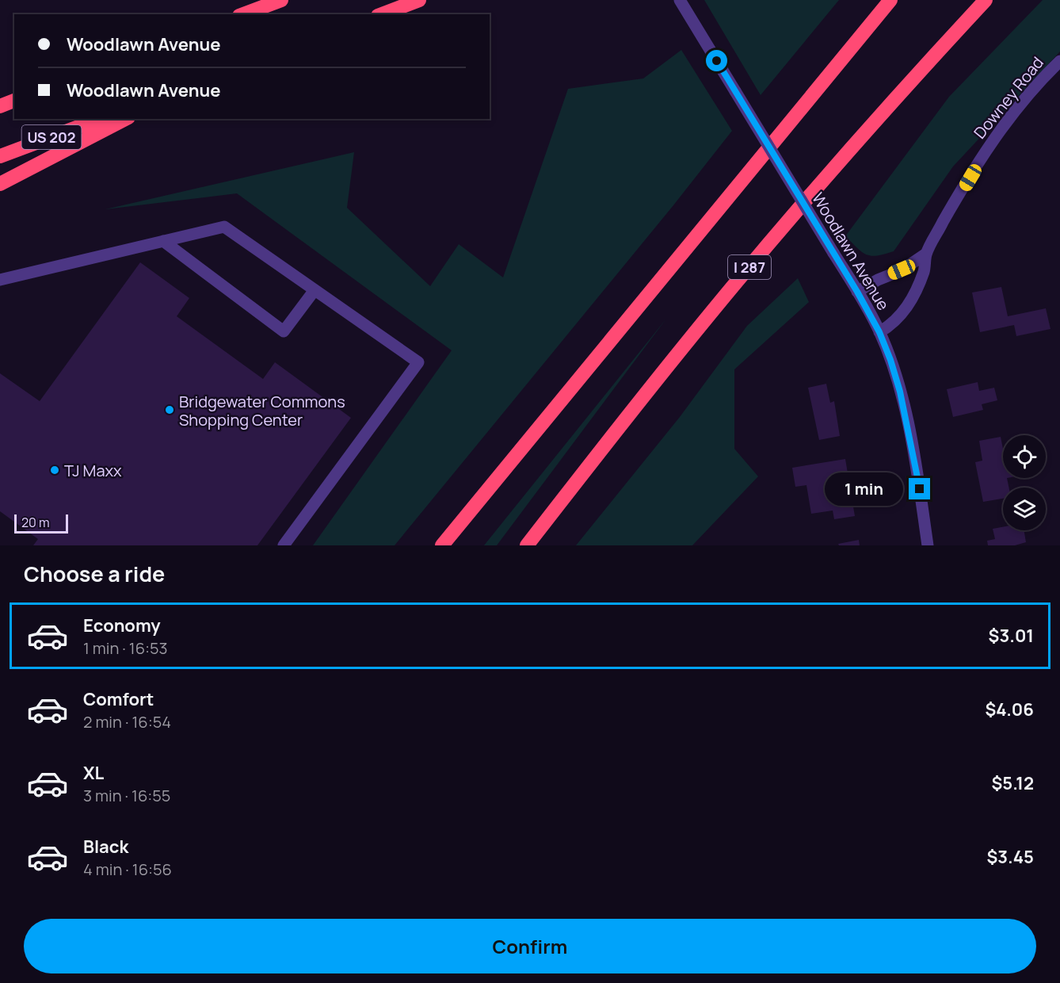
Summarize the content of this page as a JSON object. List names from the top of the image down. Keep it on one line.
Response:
{"streets":{"highway":["US 202","I 287"],"street":["Downey Road","Woodlawn Avenue"]},"crossings":[["Downey Road","Woodlawn Avenue"]],"places":["Bridgewater Commons Shopping Center","TJ Maxx"],"scale_bar":"20 m","page":{"banner":["Woodlawn Avenue","Woodlawn Avenue"],"bubble":"1 min","scale":"20 m","heading":"Choose a ride","list":[{"name":"Economy","note":"1 min · 16:53","value":"$3.01"},{"name":"Comfort","note":"2 min · 16:54","value":"$4.06"},{"name":"XL","note":"3 min · 16:55","value":"$5.12"},{"name":"Black","note":"4 min · 16:56","value":"$3.45"}],"buttons":"Confirm"}}
